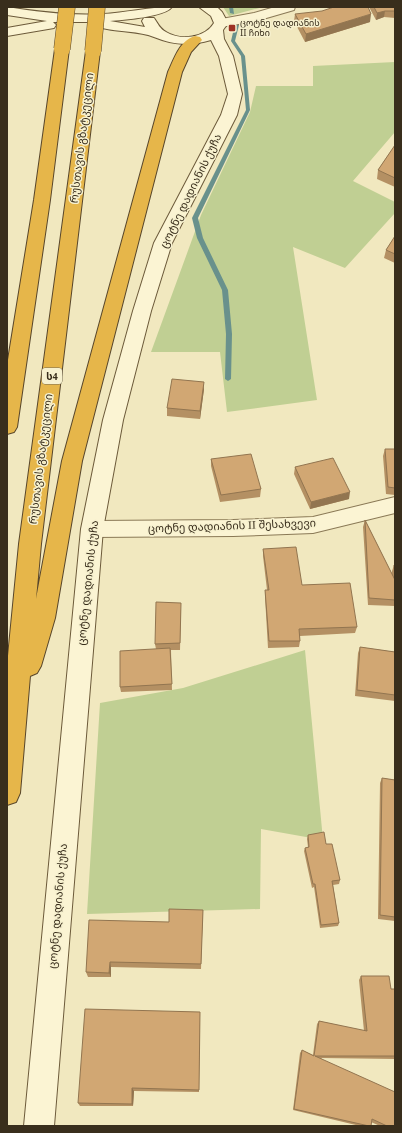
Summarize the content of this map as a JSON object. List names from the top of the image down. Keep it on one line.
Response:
{"streets":{"highway":["რუსთავის გზატკეცილი","ს4"],"street":["ცოტნე დადიანის ქუჩა","ცოტნე დადიანის II შესახვევი"]},"crossings":[["ცოტნე დადიანის ქუჩა","ცოტნე დადიანის II შესახვევი"]],"places":{"transit":["ცოტნე დადიანის II ჩიხი"]}}
